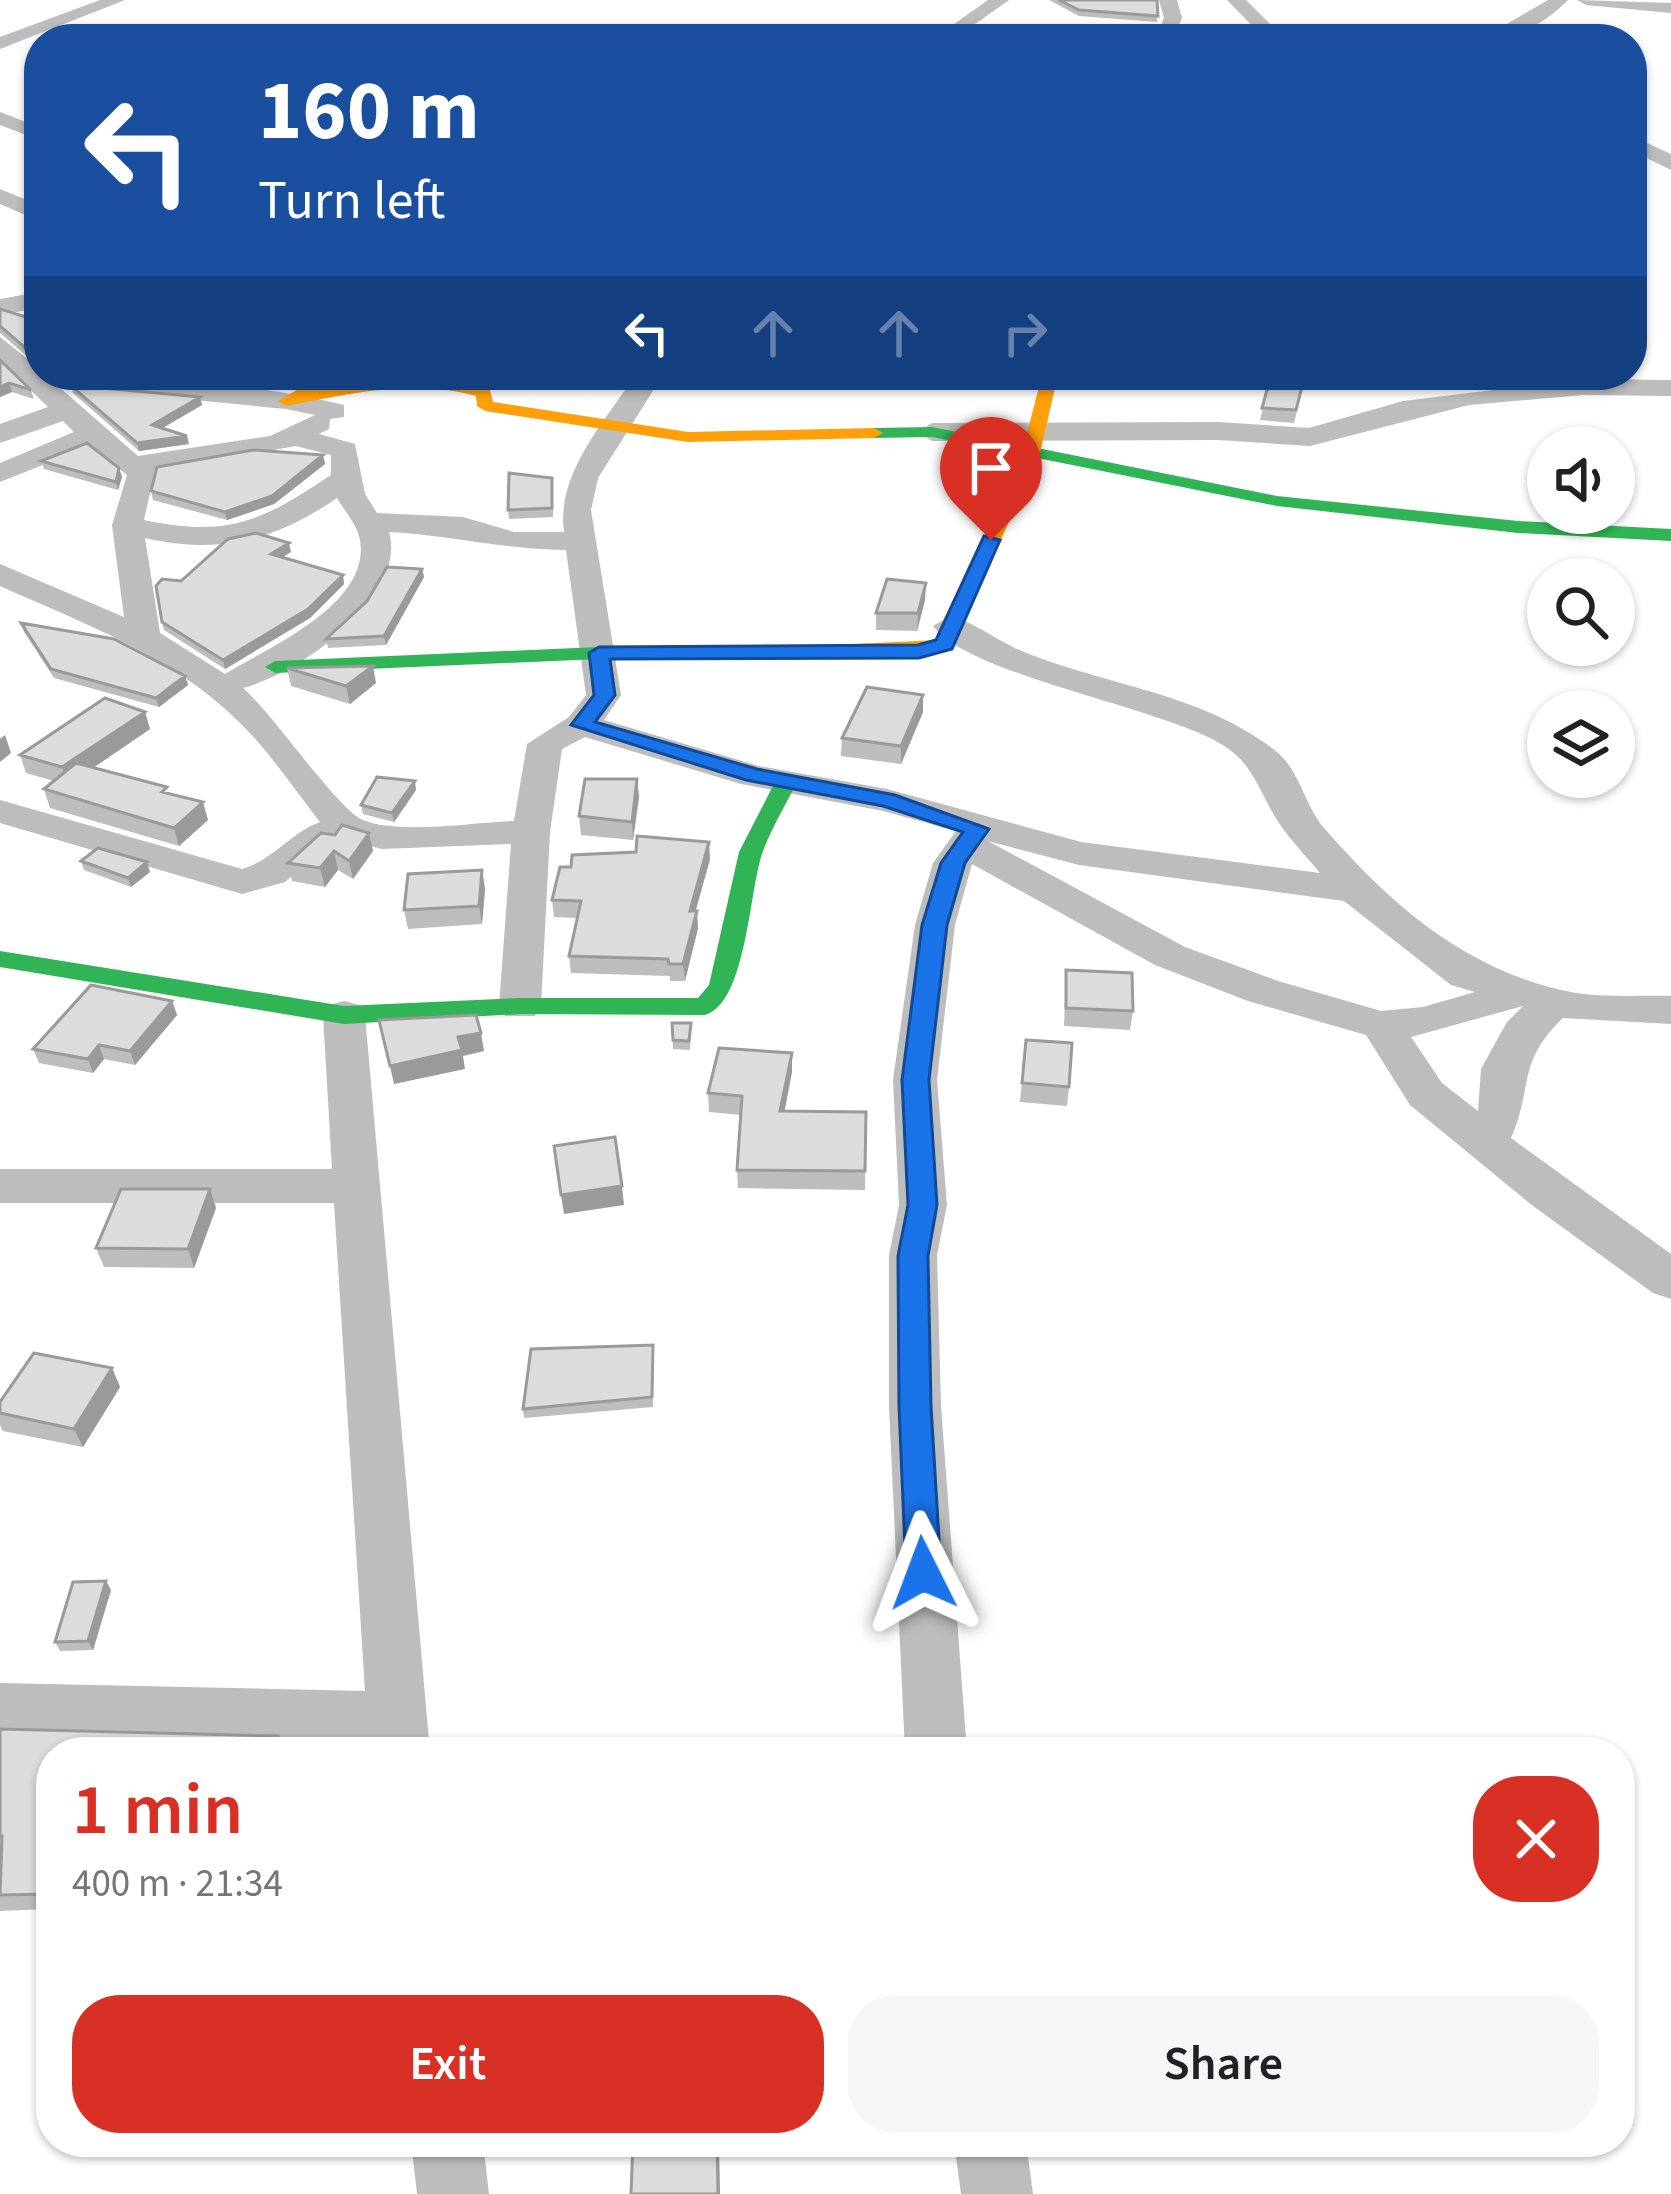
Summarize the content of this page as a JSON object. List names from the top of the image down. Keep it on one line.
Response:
{"page":{"turn":["160 m","Turn left"],"heading":["1 min","400 m · 21:34"],"buttons":["Exit","Share"]}}
